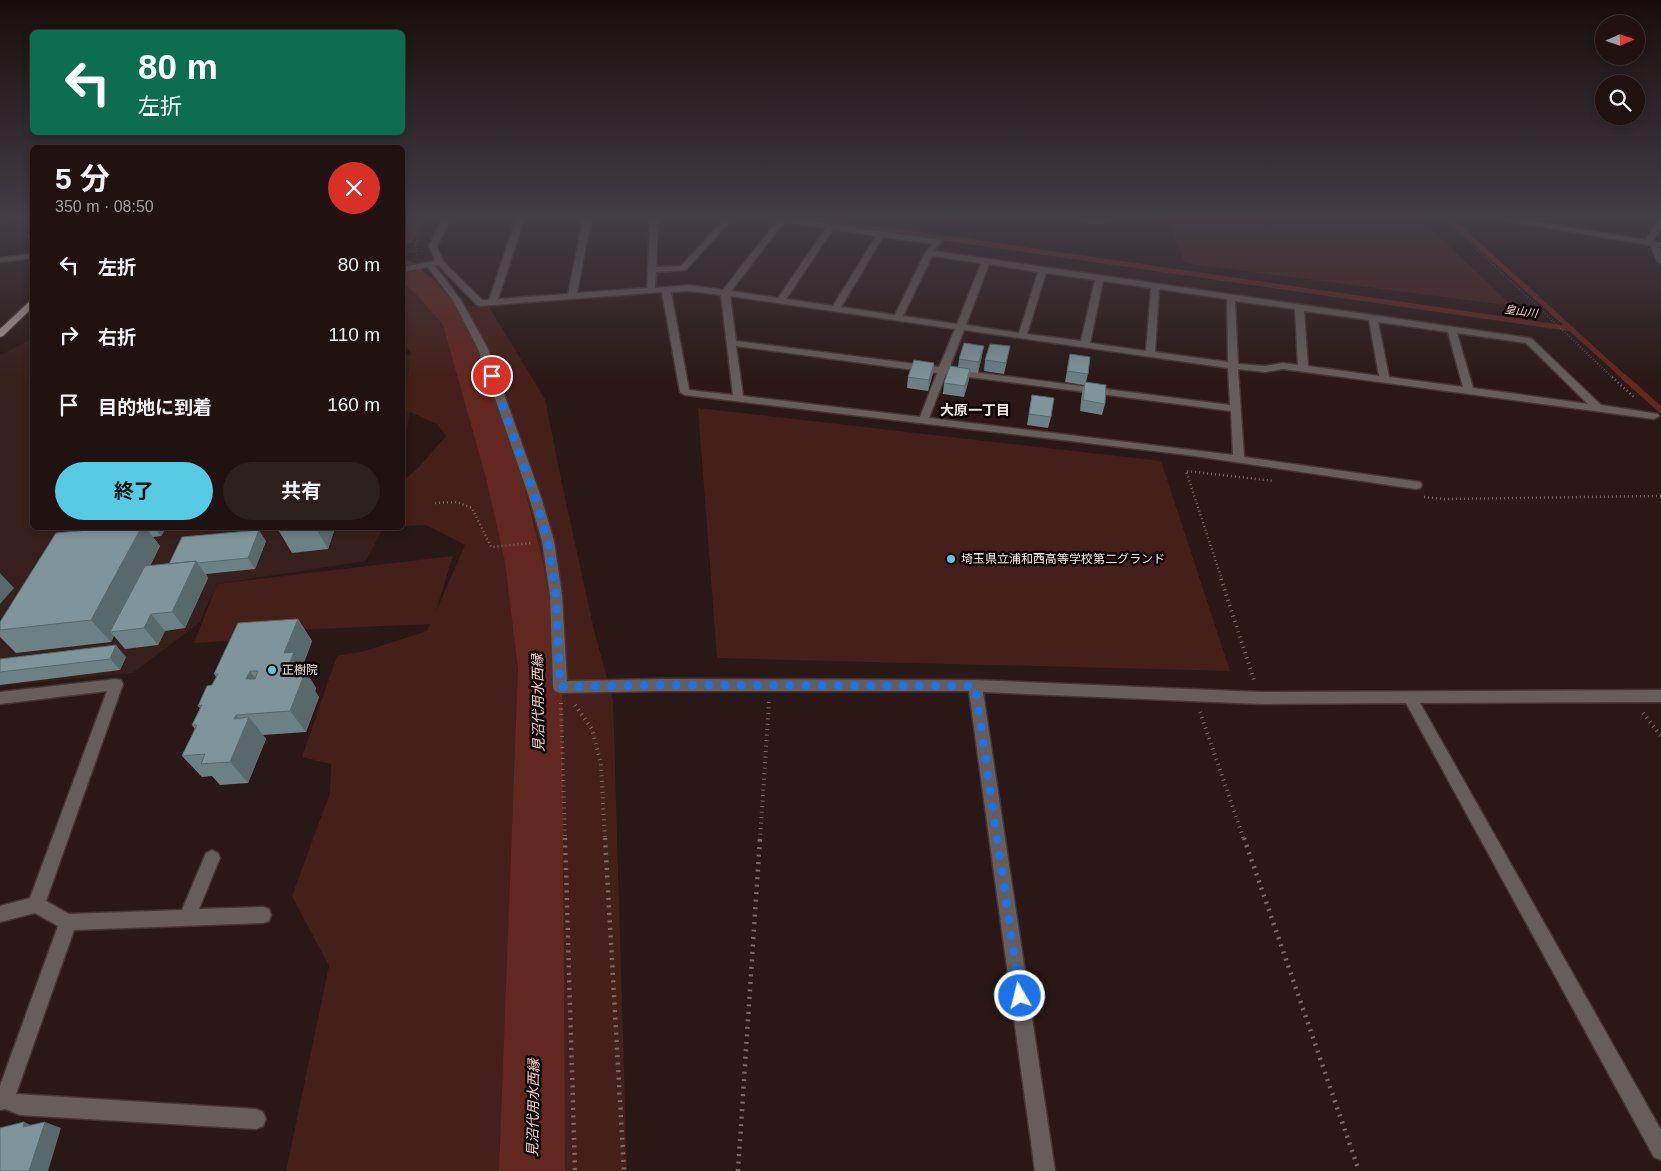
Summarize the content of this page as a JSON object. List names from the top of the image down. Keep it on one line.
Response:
{"districts":["大原一丁目"],"water":["皇山川","見沼代用水西縁"],"places":["埼玉県立浦和西高等学校第二グランド","正樹院"],"north":"right","page":{"turn":["80 m","左折"],"heading":["5 分","350 m · 08:50"],"list":[{"name":"左折","value":"80 m"},{"name":"右折","value":"110 m"},{"name":"目的地に到着","value":"160 m"}],"buttons":["終了","共有"]}}
